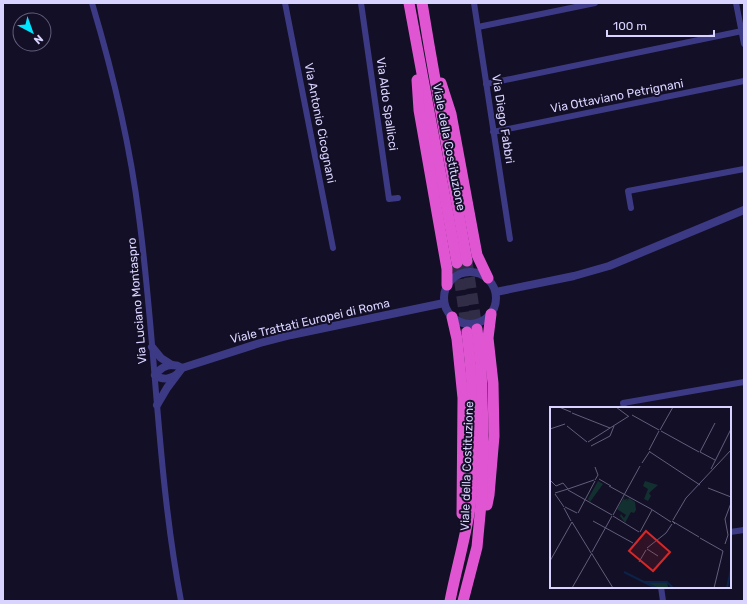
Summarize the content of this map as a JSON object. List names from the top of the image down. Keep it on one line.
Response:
{"streets":{"highway":["Viale della Costituzione"],"street":["Via Ottaviano Petrignani","Via Aldo Spallicci","Via Diego Fabbri","Via Antonio Cicognani","Via Luciano Montaspro","Viale Trattati Europei di Roma"]},"crossings":[["Via Ottaviano Petrignani","Via Diego Fabbri"]],"scale_bar":"100 m","north":"bottom right"}
